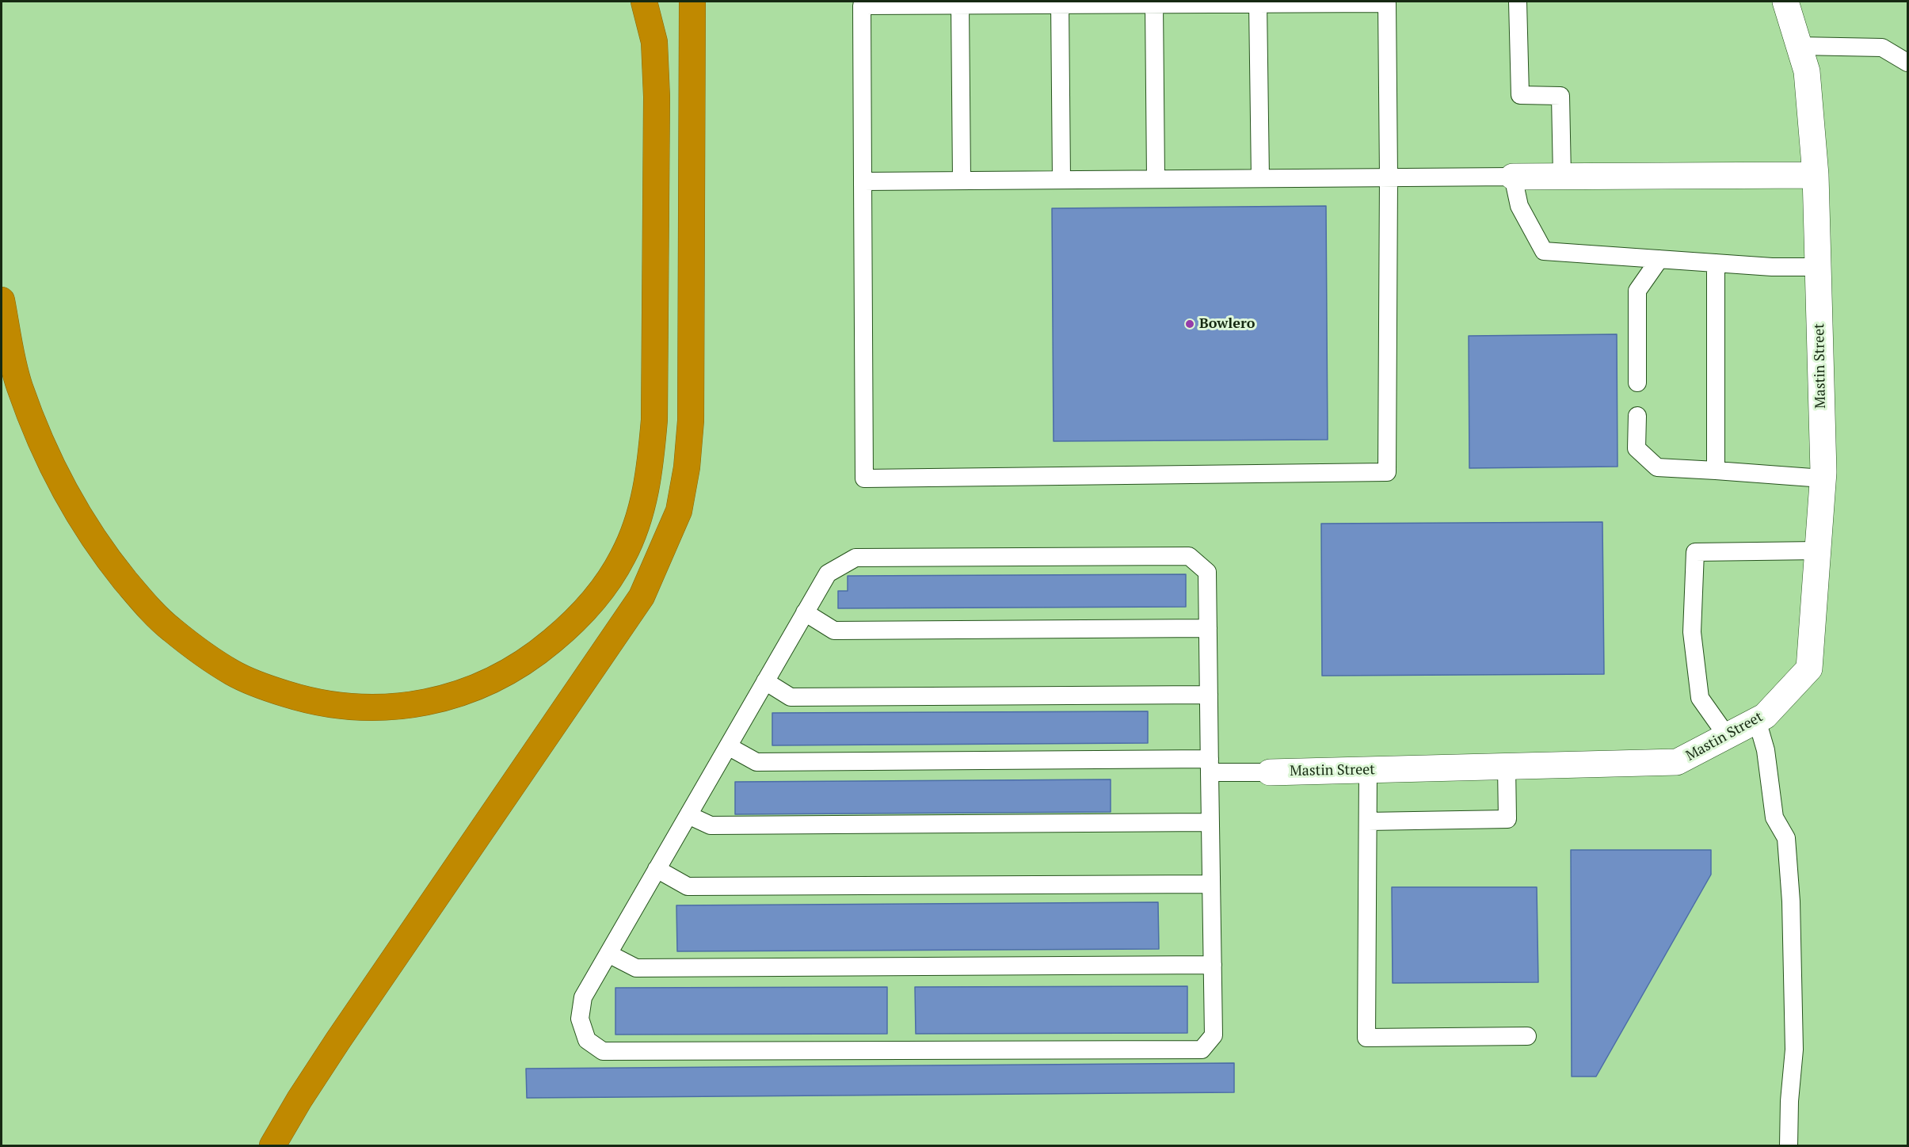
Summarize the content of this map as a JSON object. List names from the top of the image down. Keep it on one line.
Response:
{"streets":{"street":["Mastin Street"]},"places":["Bowlero"]}
